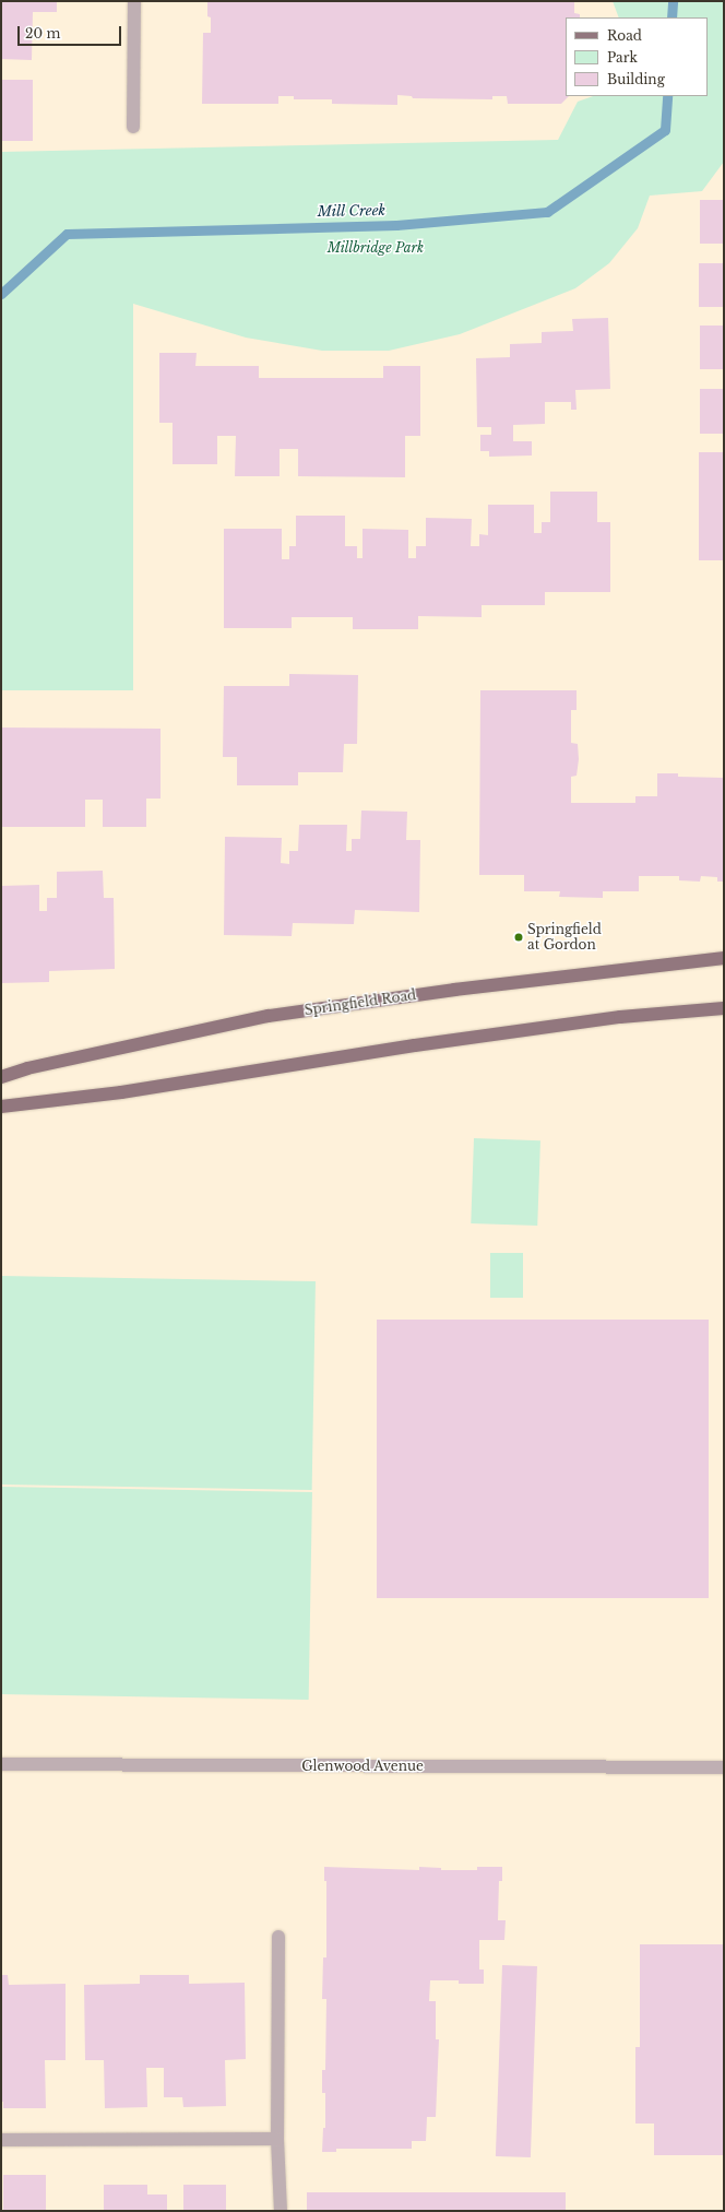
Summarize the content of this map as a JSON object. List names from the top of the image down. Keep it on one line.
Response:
{"streets":{"main road":["Springfield Road"],"street":["Glenwood Avenue"]},"water":["Mill Creek"],"parks":["Millbridge Park"],"places":["Springfield at Gordon"],"legend":["Road","Park","Building"],"scale_bar":"20 m"}
